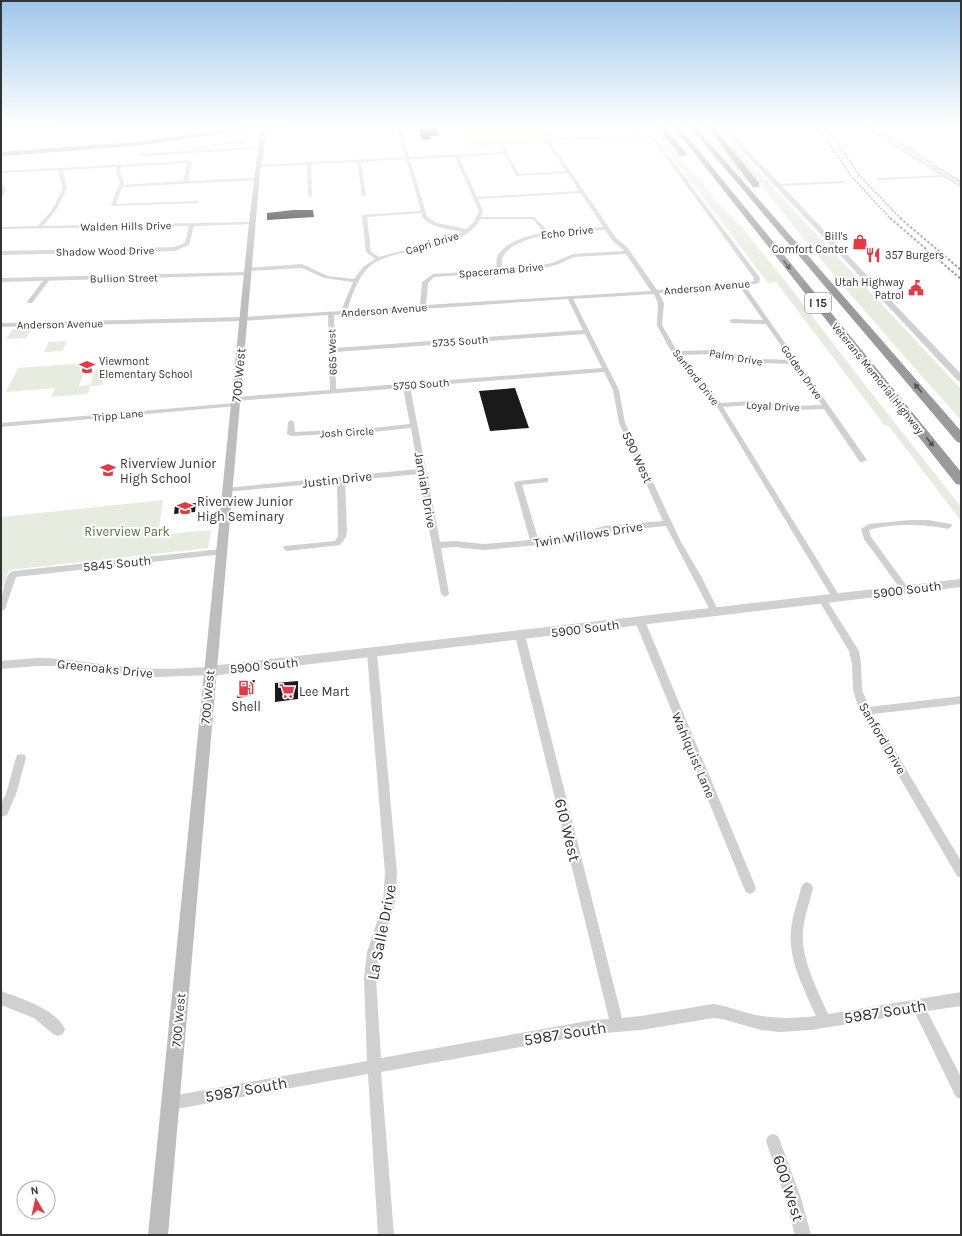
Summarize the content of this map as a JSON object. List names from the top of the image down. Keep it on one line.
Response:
{"streets":{"highway":["I 15","Veterans Memorial Highway"],"main road":["700 West"],"street":["Walden Hills Drive","Echo Drive","Capri Drive","Shadow Wood Drive","Spacerama Drive","Bullion Street","Anderson Avenue","5735 South","665 West","Palm Drive","Golden Drive","Sanford Drive","5750 South","Loyal Drive","Tripp Lane","Josh Circle","590 West","Justin Drive","Jamiah Drive","Twin Willows Drive","5845 South","5900 South","Greenoaks Drive","Wahlquist Lane","610 West","La Salle Drive","5987 South","600 West"]},"crossings":[["Walden Hills Drive","Shadow Wood Drive"],["Walden Hills Drive","700 West"],["Echo Drive","Spacerama Drive"],["Echo Drive","Sanford Drive"],["Capri Drive","Anderson Avenue"],["Spacerama Drive","Anderson Avenue"],["Spacerama Drive","Sanford Drive"],["Bullion Street","700 West"],["Anderson Avenue","665 West"],["Anderson Avenue","Golden Drive"],["Anderson Avenue","700 West"],["Anderson Avenue","Sanford Drive"],["Anderson Avenue","590 West"],["5735 South","665 West"],["5735 South","590 West"],["665 West","5750 South"],["Palm Drive","Golden Drive"],["Palm Drive","Sanford Drive"],["Golden Drive","Loyal Drive"],["700 West","5750 South"],["700 West","Tripp Lane"],["700 West","Justin Drive"],["700 West","5845 South"],["700 West","5900 South"],["700 West","Greenoaks Drive"],["700 West","5987 South"],["Sanford Drive","Loyal Drive"],["Sanford Drive","5900 South"],["5750 South","Tripp Lane"],["5750 South","590 West"],["5750 South","Jamiah Drive"],["Josh Circle","Jamiah Drive"],["590 West","Twin Willows Drive"],["590 West","5900 South"],["Justin Drive","Jamiah Drive"],["Jamiah Drive","Twin Willows Drive"],["5900 South","Greenoaks Drive"],["5900 South","Wahlquist Lane"],["5900 South","610 West"],["5900 South","La Salle Drive"],["610 West","5987 South"],["La Salle Drive","5987 South"]],"parks":["Riverview Park"],"places":{"shop":["Bill's Comfort Center"],"restaurant":["357 Burgers"],"public building":["Utah Highway Patrol"],"school or university":["Viewmont Elementary School","Riverview Junior High School","Riverview Junior High Seminary"],"fuel station":["Shell"],"supermarket":["Lee Mart"]},"north":"top"}
